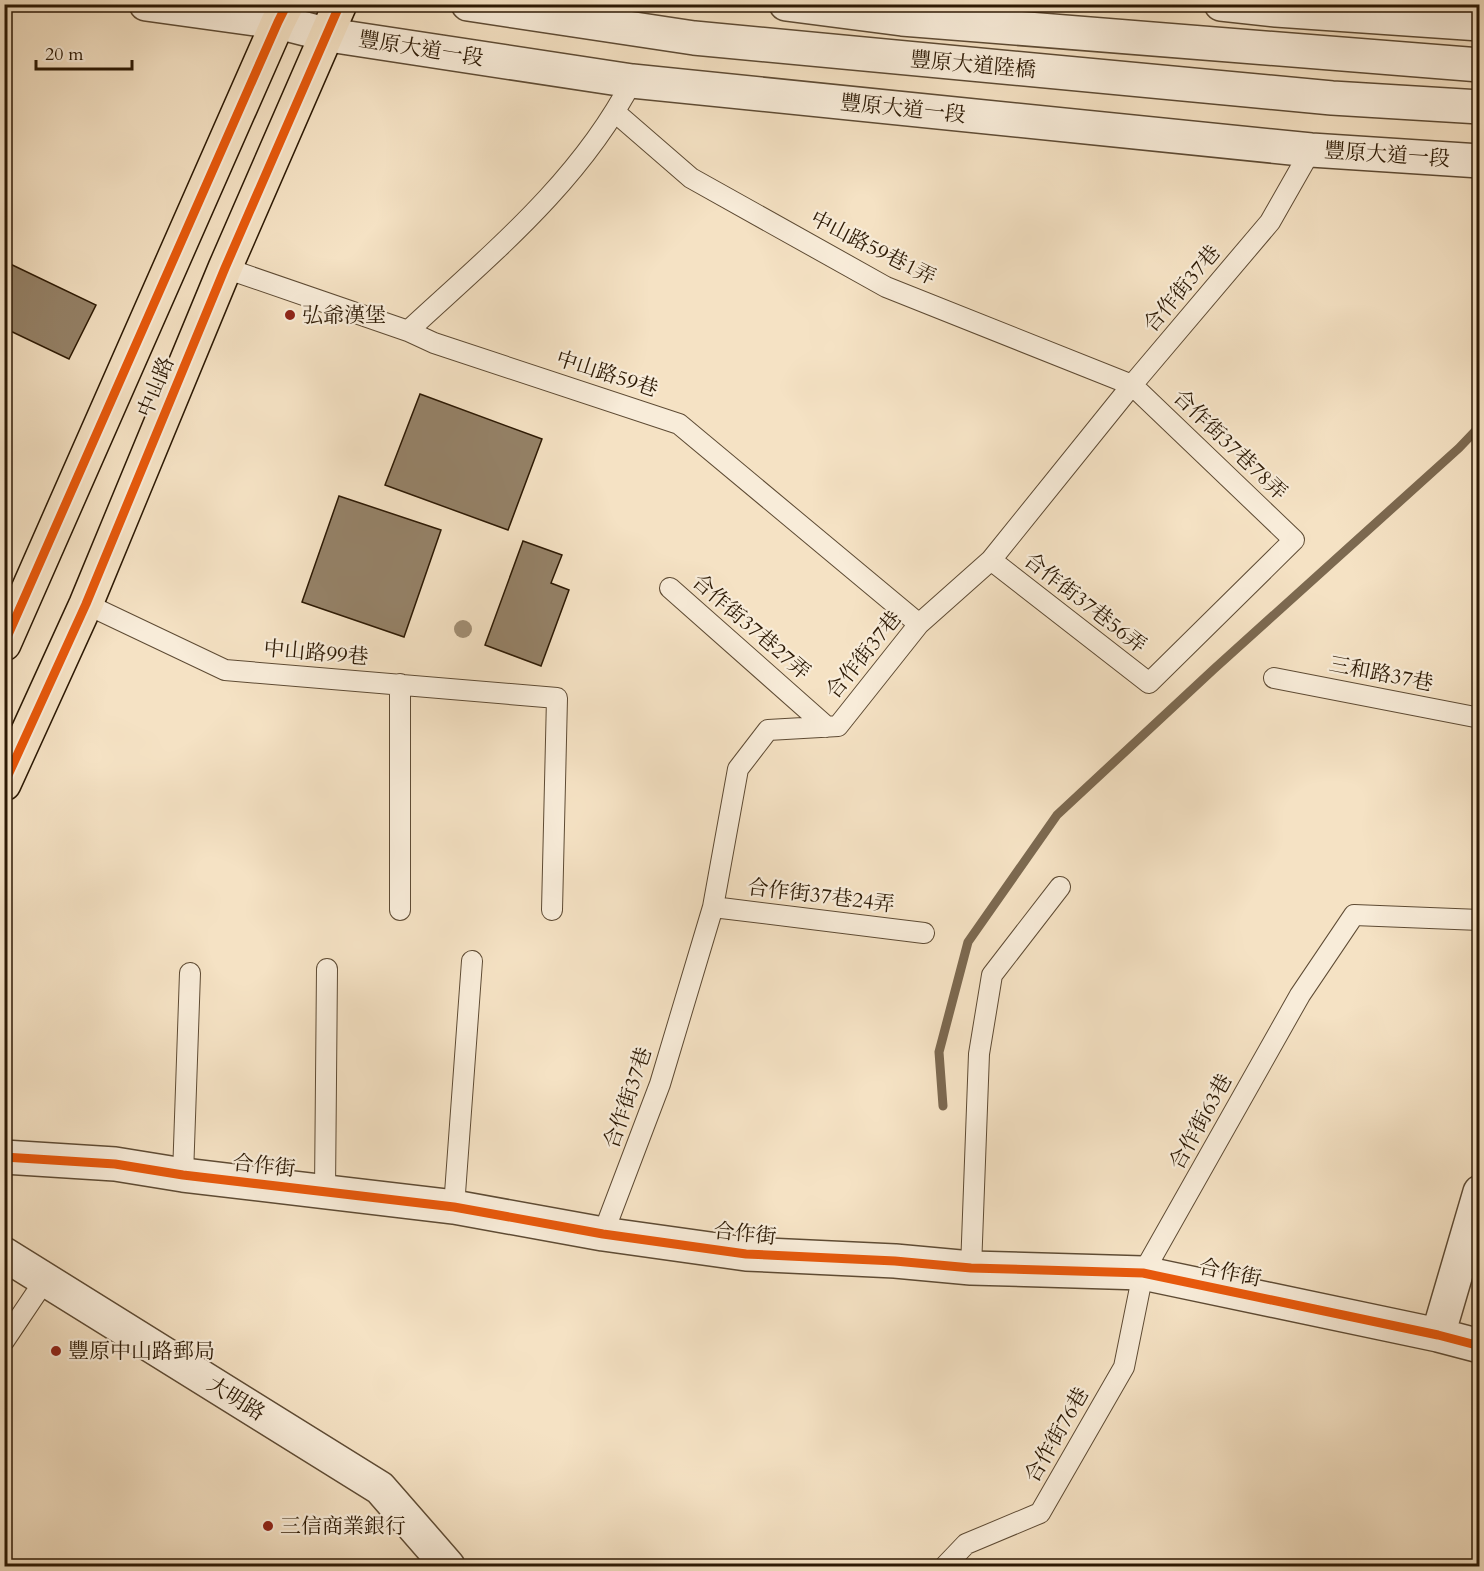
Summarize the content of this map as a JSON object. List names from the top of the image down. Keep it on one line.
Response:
{"streets":{"main road":["中山路"],"street":["豐原大道一段","豐原大道陸橋","合作街","大明路"],"lane":["中山路59巷1弄","合作街37巷","中山路59巷","合作街37巷78弄","合作街37巷56弄","合作街37巷27弄","中山路99巷","三和路37巷","合作街37巷24弄","合作街63巷","合作街76巷"]},"crossings":[["豐原大道一段","合作街37巷"],["豐原大道一段","中山路"],["中山路59巷1弄","合作街37巷"],["中山路59巷1弄","合作街37巷78弄"],["合作街37巷","中山路59巷"],["合作街37巷","合作街37巷78弄"],["合作街37巷","合作街37巷56弄"],["合作街37巷","合作街37巷27弄"],["合作街37巷","合作街37巷24弄"],["合作街37巷","合作街"],["中山路59巷","中山路"],["中山路","中山路99巷"],["合作街37巷78弄","合作街37巷56弄"],["合作街63巷","合作街"],["合作街63巷","合作街76巷"],["合作街","合作街76巷"]],"places":["弘爺漢堡","豐原中山路郵局","三信商業銀行"],"scale_bar":"20 m"}
